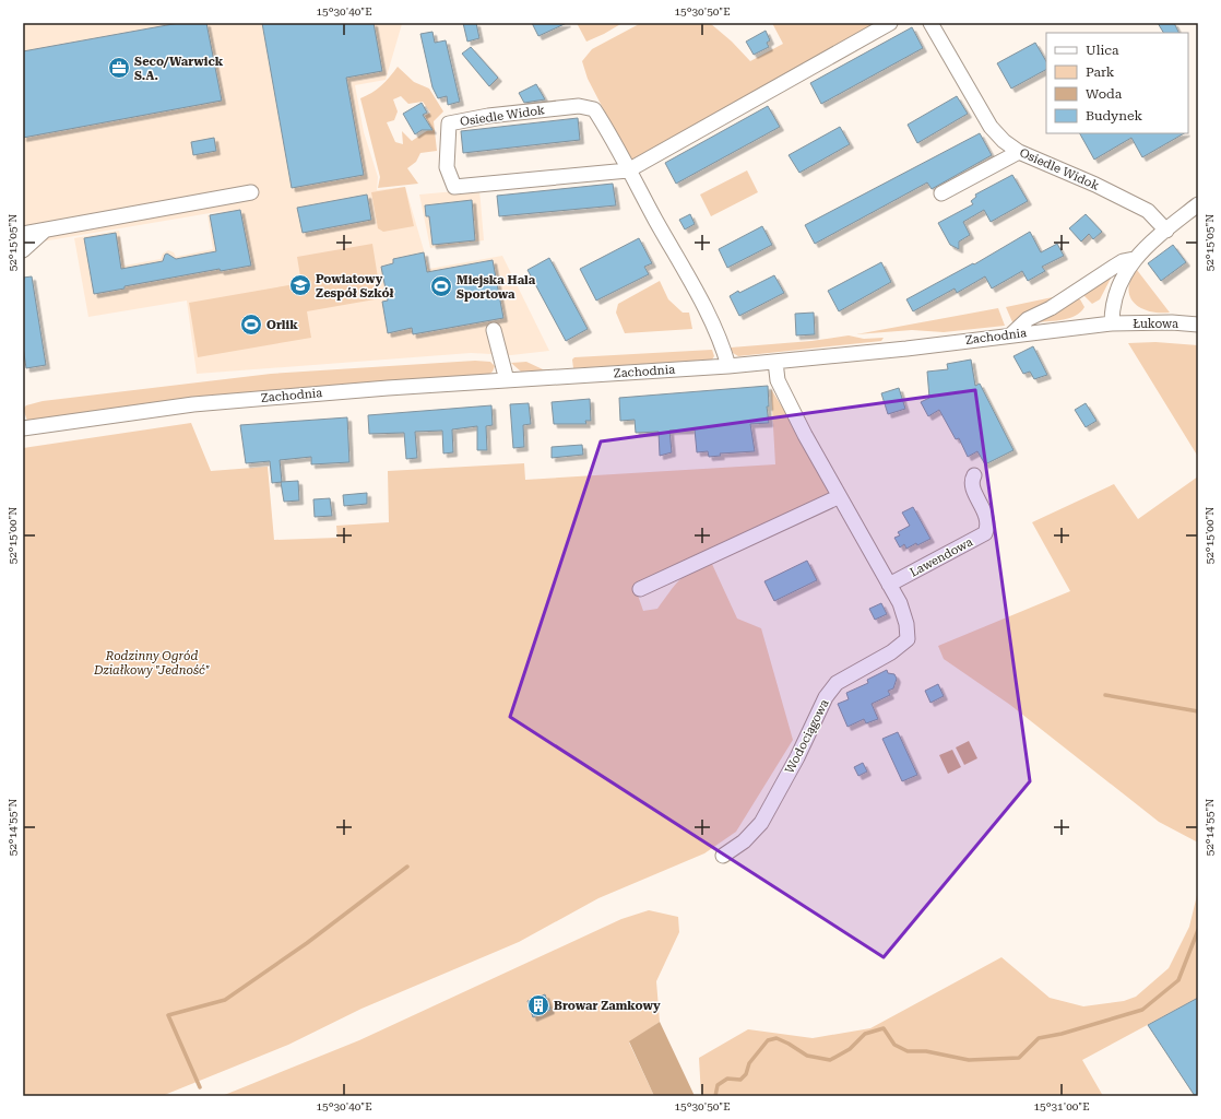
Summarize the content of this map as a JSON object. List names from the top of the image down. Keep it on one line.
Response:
{"streets":{"street":["Osiedle Widok","Łukowa","Zachodnia","Lawendowa","Wodociągowa"]},"crossings":[["Osiedle Widok","Zachodnia"],["Łukowa","Zachodnia"],["Zachodnia","Wodociągowa"],["Lawendowa","Wodociągowa"]],"parks":["Rodzinny Ogród Działkowy \"Jedność\""],"places":{"office":["Seco/Warwick S.A."],"school or university":["Powiatowy Zespół Szkół"],"sports":["Miejska Hala Sportowa","Orlik"],"building":["Browar Zamkowy"]},"legend":["Ulica","Park","Woda","Budynek"],"coordinates":["15°30'40\"E","15°30'50\"E","52°15'05\"N","52°15'00\"N","52°14'55\"N","15°31'00\"E"]}
